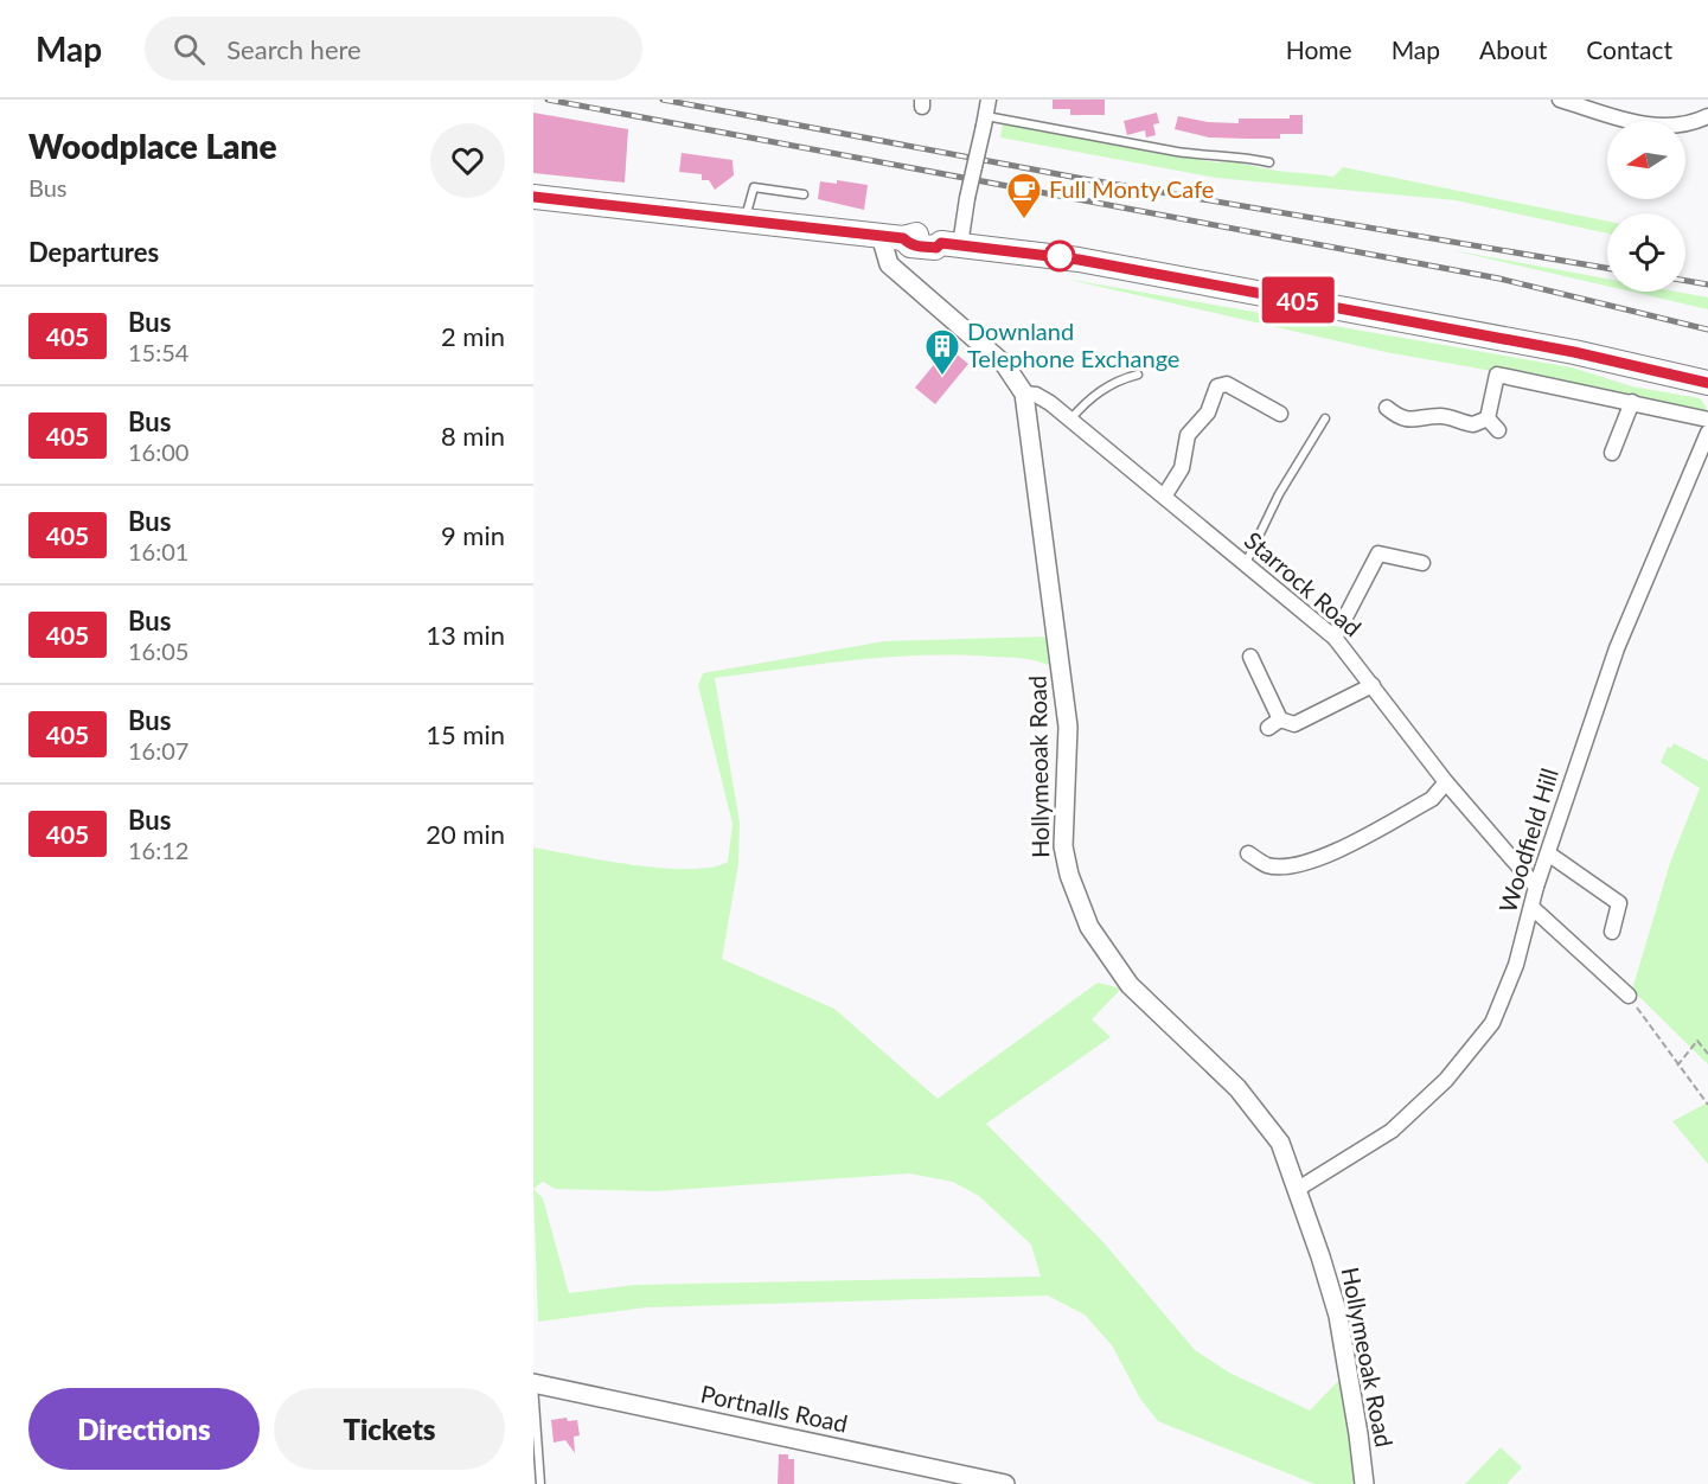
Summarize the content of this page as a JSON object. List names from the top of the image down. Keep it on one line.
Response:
{"streets":{"street":["Starrock Road","Hollymeoak Road","Woodfield Hill","Portnalls Road"]},"crossings":[["Starrock Road","Hollymeoak Road"],["Starrock Road","Woodfield Hill"],["Hollymeoak Road","Woodfield Hill"]],"places":{"cafe":["Full Monty Cafe"],"building":["Downland Telephone Exchange"]},"lines":["bus line 405"],"north":"left","page":{"header":"Map","search":"Search here","nav":["Home","Map","About","Contact"],"heading":[["Woodplace Lane","Bus"],"Departures"],"on_map":"405","list":[{"mark":"405","name":"Bus","note":"15:54","value":"2 min"},{"mark":"405","name":"Bus","note":"16:00","value":"8 min"},{"mark":"405","name":"Bus","note":"16:01","value":"9 min"},{"mark":"405","name":"Bus","note":"16:05","value":"13 min"},{"mark":"405","name":"Bus","note":"16:07","value":"15 min"},{"mark":"405","name":"Bus","note":"16:12","value":"20 min"}],"buttons":["Directions","Tickets"]}}
